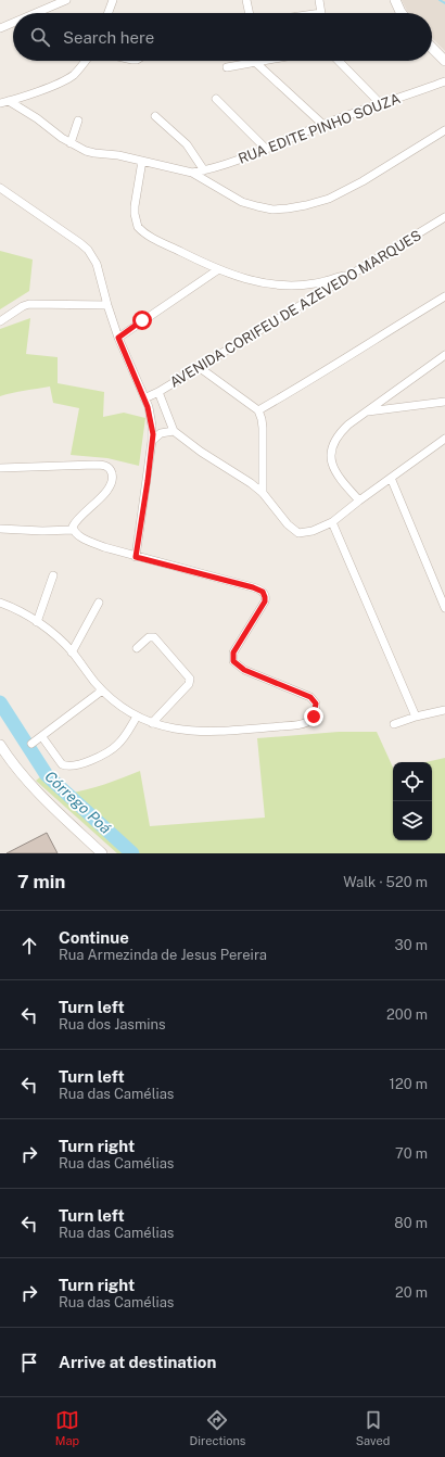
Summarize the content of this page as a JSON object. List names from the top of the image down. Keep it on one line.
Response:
{"streets":{"street":["RUA EDITE PINHO SOUZA","AVENIDA CORIFEU DE AZEVEDO MARQUES"]},"water":["Córrego Poá"],"page":{"search":"Search here","heading":["7 min","Walk · 520 m"],"list":[["Continue","Rua Armezinda de Jesus Pereira","30 m"],["Turn left","Rua dos Jasmins","200 m"],["Turn left","Rua das Camélias","120 m"],["Turn right","Rua das Camélias","70 m"],["Turn left","Rua das Camélias","80 m"],["Turn right","Rua das Camélias","20 m"],"Arrive at destination"],"nav":["Map","Directions","Saved"]}}
